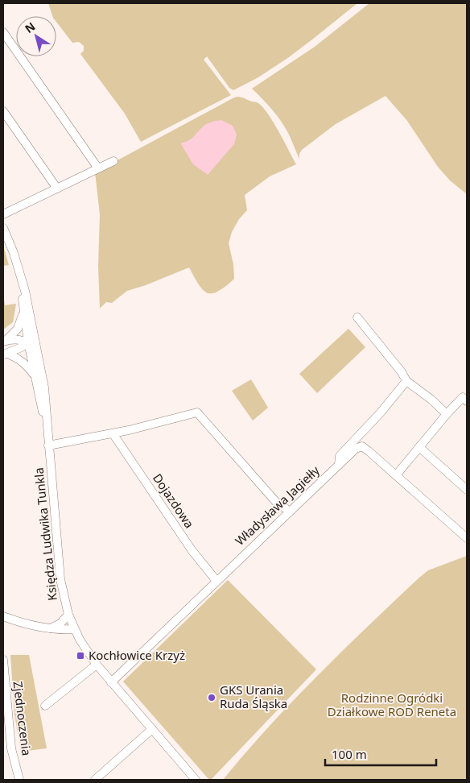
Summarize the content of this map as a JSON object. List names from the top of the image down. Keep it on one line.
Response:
{"streets":{"street":["Dojazdowa","Władysława Jagiełły","Księdza Ludwika Tunkla","Zjednoczenia"]},"crossings":[["Dojazdowa","Władysława Jagiełły"],["Władysława Jagiełły","Księdza Ludwika Tunkla"]],"parks":["Rodzinne Ogródki Działkowe ROD Reneta"],"places":{"transit":["Kochłowice Krzyż"],"other":["GKS Urania Ruda Śląska"]},"scale_bar":"100 m","north":"top left"}
